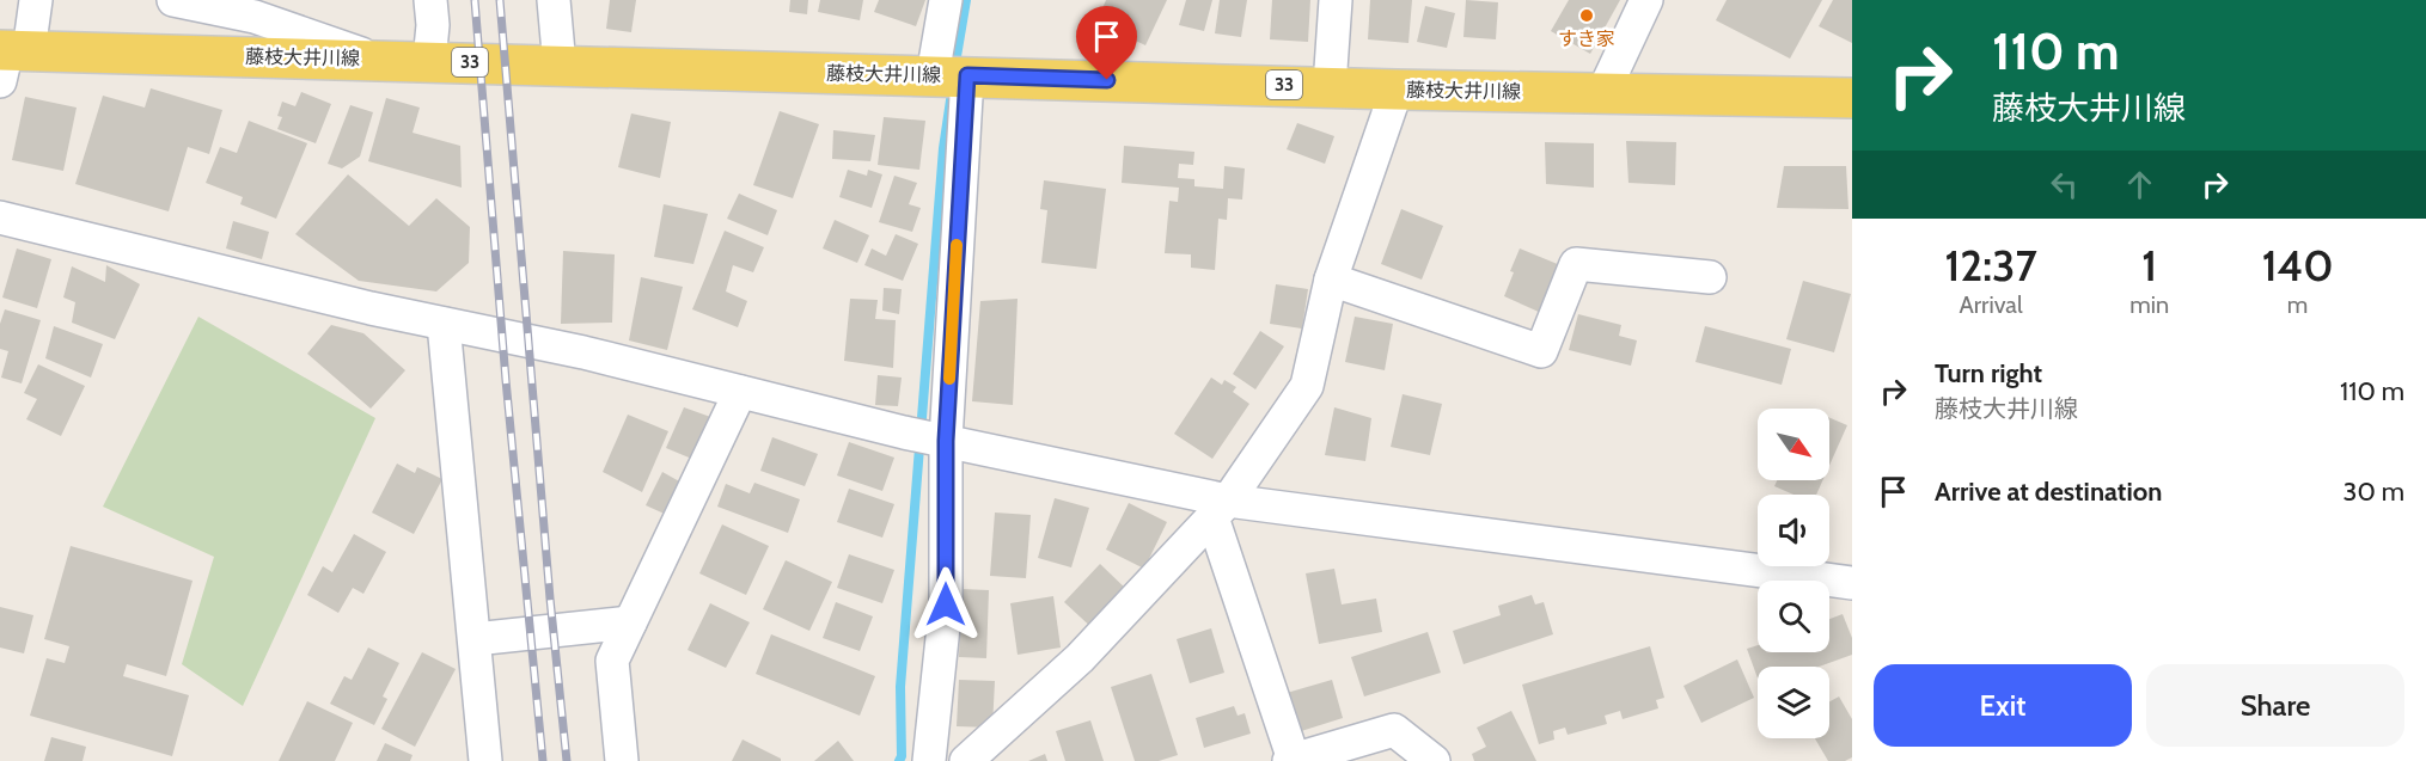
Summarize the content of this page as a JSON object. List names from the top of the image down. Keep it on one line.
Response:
{"streets":{"main road":["藤枝大井川線","33"]},"places":["すき家"],"north":"bottom right","page":{"turn":["110 m","藤枝大井川線"],"eta":["12:37","Arrival","1","min","140","m"],"list":[{"name":"Turn right","note":"藤枝大井川線","value":"110 m"},{"name":"Arrive at destination","value":"30 m"}],"buttons":["Exit","Share"]}}
